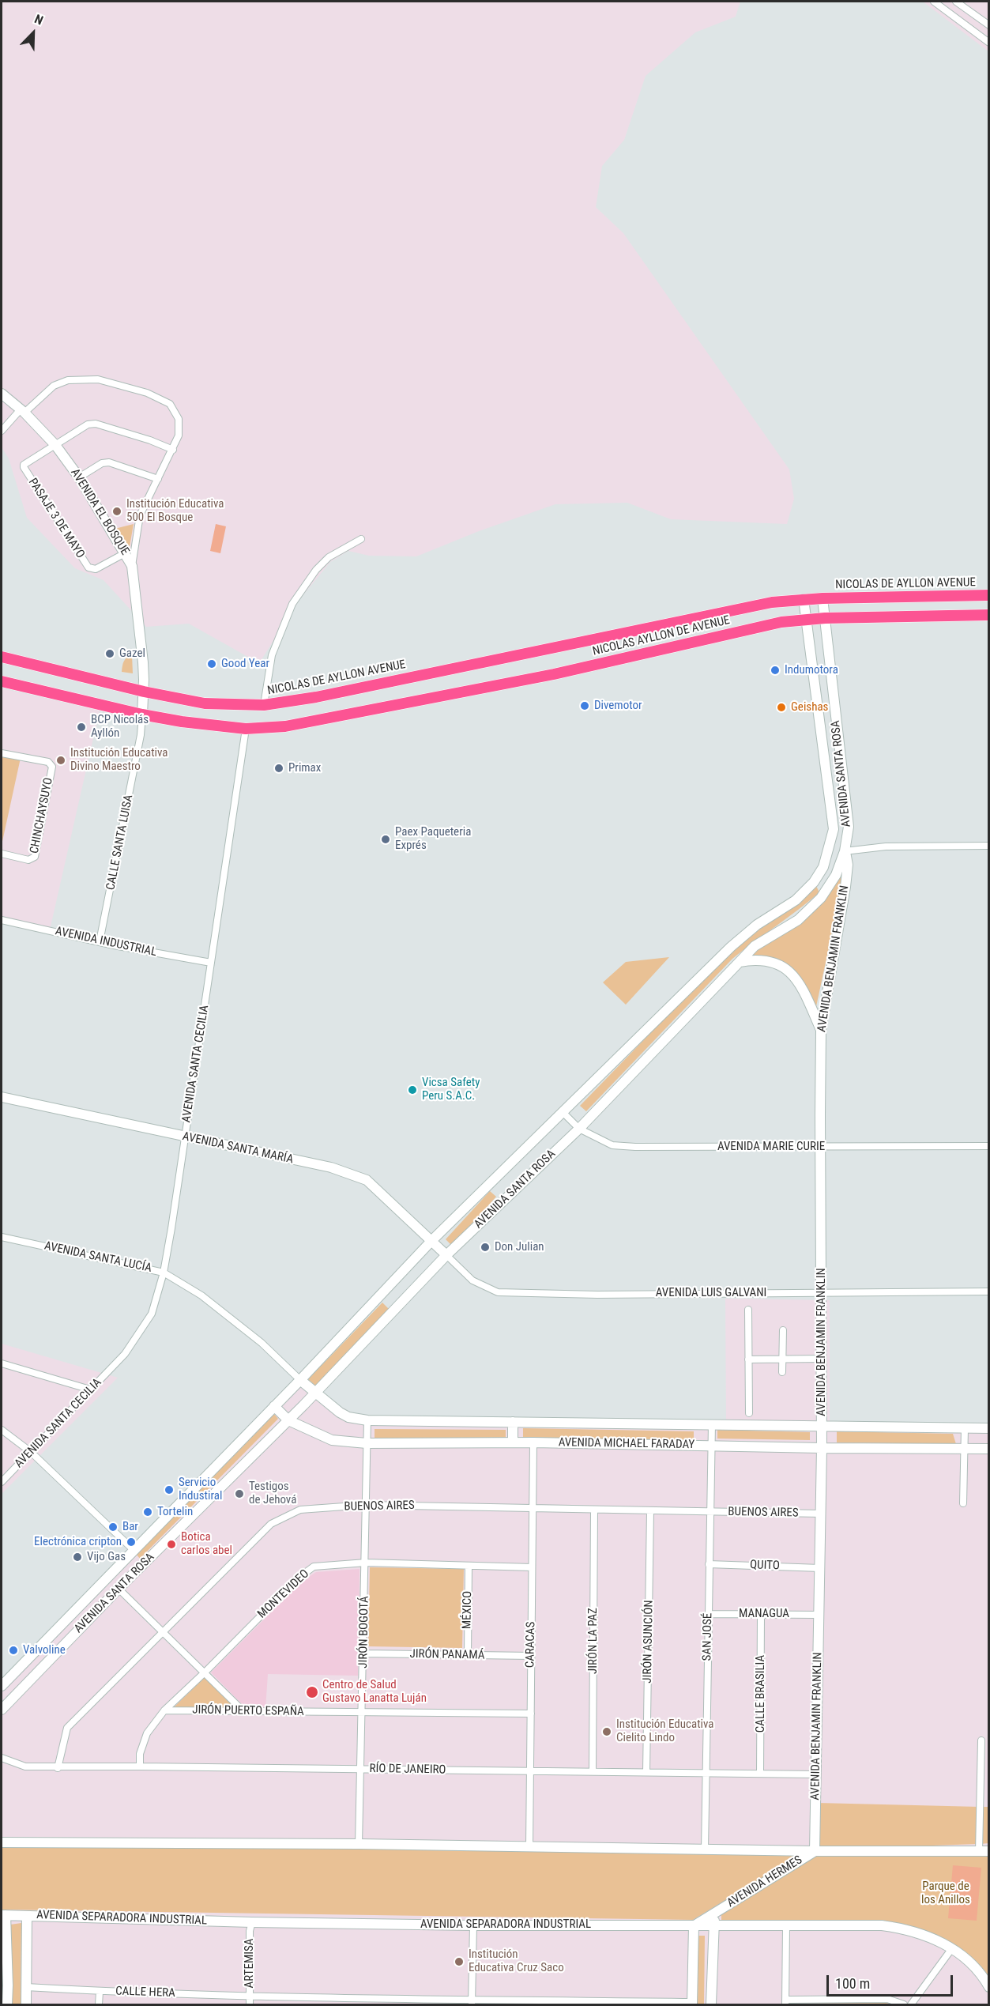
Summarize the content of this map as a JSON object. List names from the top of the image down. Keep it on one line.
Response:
{"streets":{"main road":["AVENIDA EL BOSQUE","NICOLAS DE AYLLON AVENUE","NICOLAS AYLLON DE AVENUE","AVENIDA SANTA ROSA","AVENIDA BENJAMIN FRANKLIN","AVENIDA SANTA MARÍA","AVENIDA MICHAEL FARADAY","AVENIDA HERMES","AVENIDA SEPARADORA INDUSTRIAL"],"street":["PASAJE 3 DE MAYO","CHINCHAYSUYO","CALLE SANTA LUISA","AVENIDA INDUSTRIAL","AVENIDA SANTA CECILIA","AVENIDA MARIE CURIE","AVENIDA SANTA LUCÍA","AVENIDA LUIS GALVANI","BUENOS AIRES","QUITO","MONTEVIDEO","MÉXICO","MANAGUA","JIRÓN BOGOTÁ","SAN JOSÉ","JIRÓN LA PAZ","JIRÓN ASUNCIÓN","CARACAS","JIRÓN PANAMÁ","CALLE BRASILIA","JIRÓN PUERTO ESPAÑA","RÍO DE JANEIRO","ARTEMISA","CALLE HERA"]},"crossings":[["AVENIDA EL BOSQUE","PASAJE 3 DE MAYO"],["AVENIDA EL BOSQUE","NICOLAS DE AYLLON AVENUE"],["AVENIDA EL BOSQUE","CALLE SANTA LUISA"],["NICOLAS DE AYLLON AVENUE","NICOLAS AYLLON DE AVENUE"],["NICOLAS DE AYLLON AVENUE","AVENIDA SANTA ROSA"],["NICOLAS AYLLON DE AVENUE","AVENIDA SANTA ROSA"],["AVENIDA SANTA ROSA","AVENIDA BENJAMIN FRANKLIN"],["AVENIDA SANTA ROSA","AVENIDA MARIE CURIE"],["AVENIDA SANTA ROSA","AVENIDA SANTA MARÍA"],["AVENIDA SANTA ROSA","AVENIDA SANTA LUCÍA"],["AVENIDA SANTA ROSA","AVENIDA LUIS GALVANI"],["AVENIDA SANTA ROSA","AVENIDA MICHAEL FARADAY"],["CALLE SANTA LUISA","AVENIDA INDUSTRIAL"],["AVENIDA INDUSTRIAL","AVENIDA SANTA CECILIA"],["AVENIDA BENJAMIN FRANKLIN","AVENIDA MARIE CURIE"],["AVENIDA BENJAMIN FRANKLIN","AVENIDA LUIS GALVANI"],["AVENIDA BENJAMIN FRANKLIN","AVENIDA MICHAEL FARADAY"],["AVENIDA BENJAMIN FRANKLIN","BUENOS AIRES"],["AVENIDA BENJAMIN FRANKLIN","QUITO"],["AVENIDA BENJAMIN FRANKLIN","MANAGUA"],["AVENIDA BENJAMIN FRANKLIN","RÍO DE JANEIRO"],["AVENIDA BENJAMIN FRANKLIN","AVENIDA HERMES"],["AVENIDA SANTA CECILIA","AVENIDA SANTA MARÍA"],["AVENIDA SANTA CECILIA","AVENIDA SANTA LUCÍA"],["AVENIDA SANTA MARÍA","AVENIDA LUIS GALVANI"],["AVENIDA SANTA LUCÍA","AVENIDA MICHAEL FARADAY"],["AVENIDA MICHAEL FARADAY","JIRÓN BOGOTÁ"],["AVENIDA MICHAEL FARADAY","SAN JOSÉ"],["AVENIDA MICHAEL FARADAY","CARACAS"],["BUENOS AIRES","JIRÓN BOGOTÁ"],["BUENOS AIRES","SAN JOSÉ"],["BUENOS AIRES","JIRÓN LA PAZ"],["BUENOS AIRES","JIRÓN ASUNCIÓN"],["BUENOS AIRES","CARACAS"],["BUENOS AIRES","RÍO DE JANEIRO"],["QUITO","SAN JOSÉ"],["MONTEVIDEO","MÉXICO"],["MONTEVIDEO","JIRÓN BOGOTÁ"],["MONTEVIDEO","CARACAS"],["MONTEVIDEO","JIRÓN PUERTO ESPAÑA"],["MONTEVIDEO","RÍO DE JANEIRO"],["MÉXICO","JIRÓN PANAMÁ"],["MANAGUA","SAN JOSÉ"],["MANAGUA","CALLE BRASILIA"],["JIRÓN BOGOTÁ","JIRÓN PANAMÁ"],["JIRÓN BOGOTÁ","JIRÓN PUERTO ESPAÑA"],["JIRÓN BOGOTÁ","RÍO DE JANEIRO"],["SAN JOSÉ","RÍO DE JANEIRO"],["JIRÓN LA PAZ","RÍO DE JANEIRO"],["JIRÓN ASUNCIÓN","RÍO DE JANEIRO"],["CARACAS","JIRÓN PANAMÁ"],["CARACAS","JIRÓN PUERTO ESPAÑA"],["CARACAS","RÍO DE JANEIRO"],["CALLE BRASILIA","RÍO DE JANEIRO"],["AVENIDA HERMES","AVENIDA SEPARADORA INDUSTRIAL"],["AVENIDA SEPARADORA INDUSTRIAL","ARTEMISA"],["ARTEMISA","CALLE HERA"]],"parks":["Parque de los Anillos"],"places":["Institución Educativa 500 El Bosque","Gazel","Good Year","Indumotora","Divemotor","Geishas","BCP Nicolás Ayllón","Institución Educativa Divino Maestro","Primax","Paex Paqueteria Exprés","Vicsa Safety Peru S.A.C.","Don Julian","Servicio Industiral","Testigos de Jehová","Tortelin","Bar","Electrónica cripton","Botica carlos abel","Vijo Gas","Valvoline","Centro de Salud Gustavo Lanatta Luján","Institución Educativa Cielito Lindo","Institución Educativa Cruz Saco"],"scale_bar":"100 m","north":"top right"}
